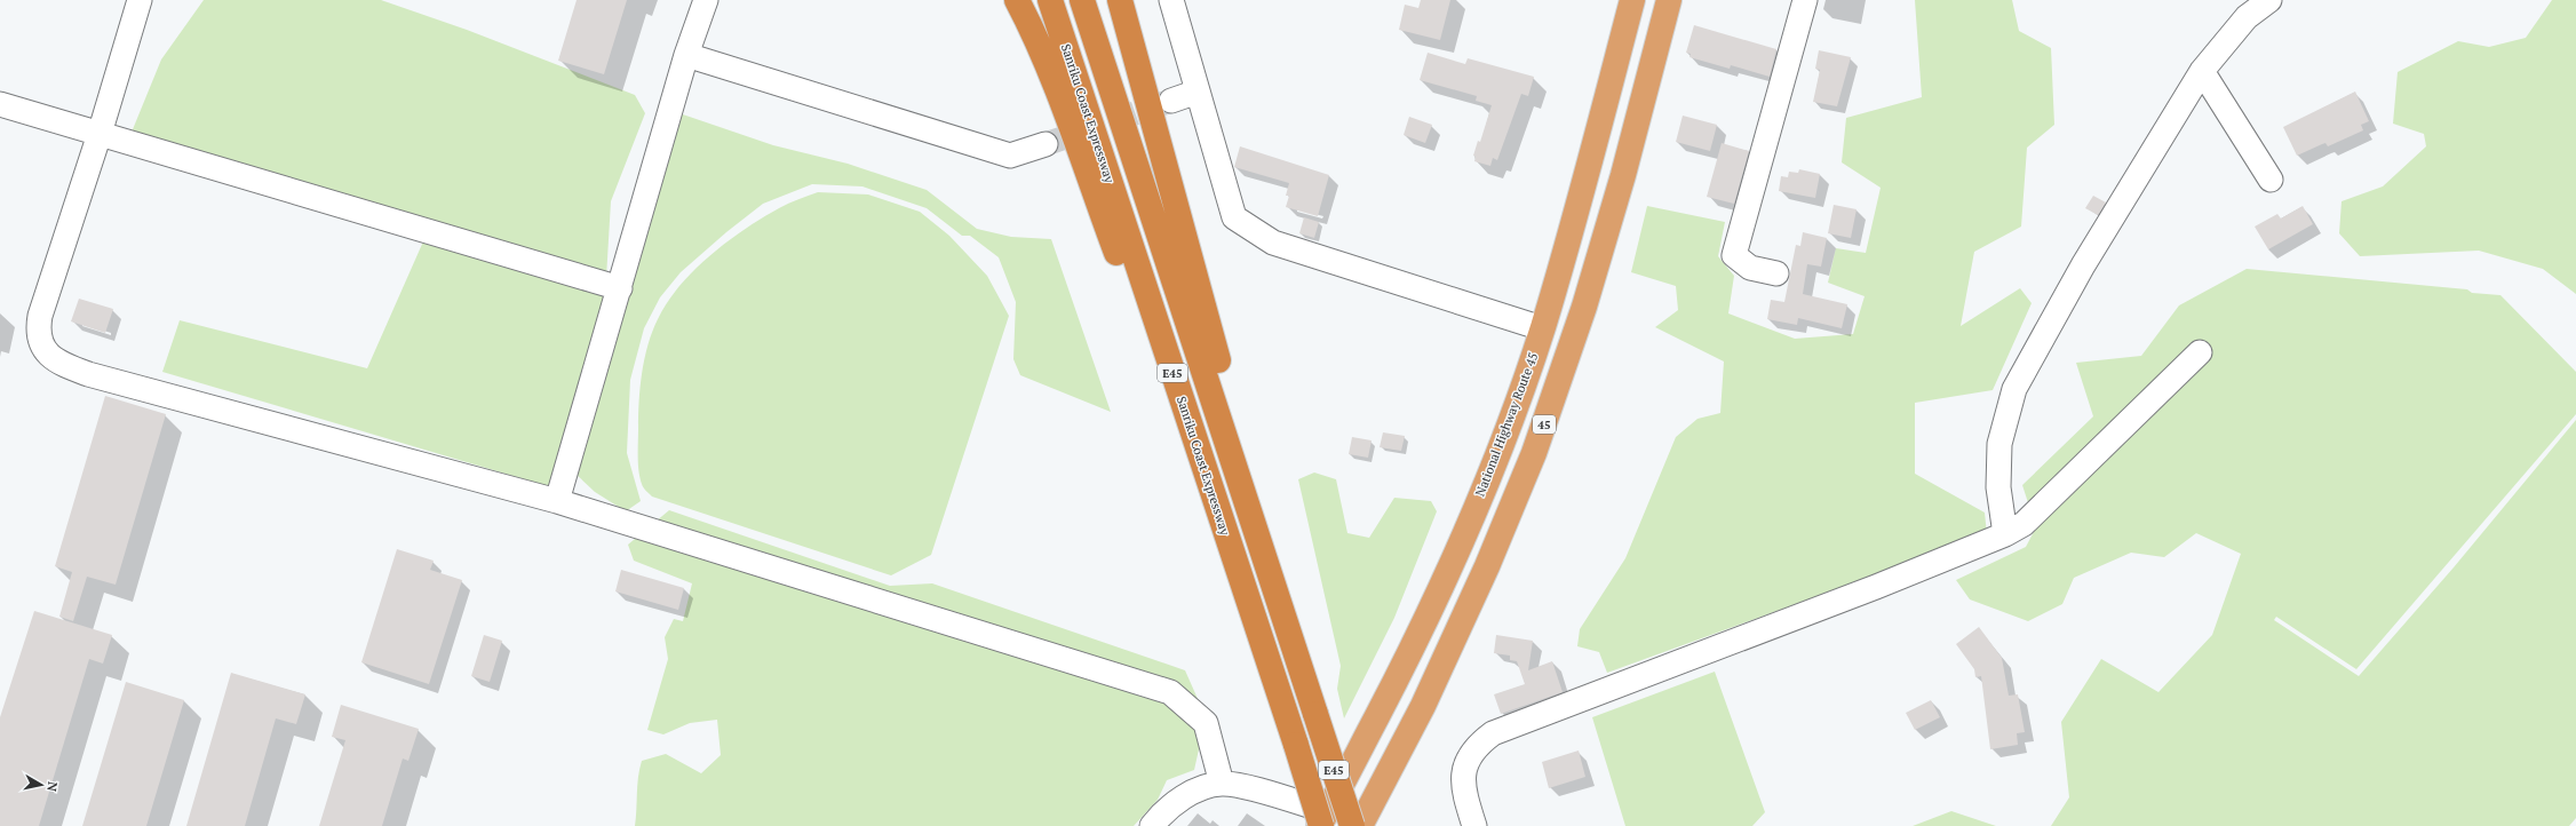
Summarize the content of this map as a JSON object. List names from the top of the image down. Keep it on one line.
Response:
{"streets":{"highway":["Sanriku Coast Expressway","E45","National Highway Route 45","45"]},"crossings":[["Sanriku Coast Expressway","National Highway Route 45"]],"north":"right"}
